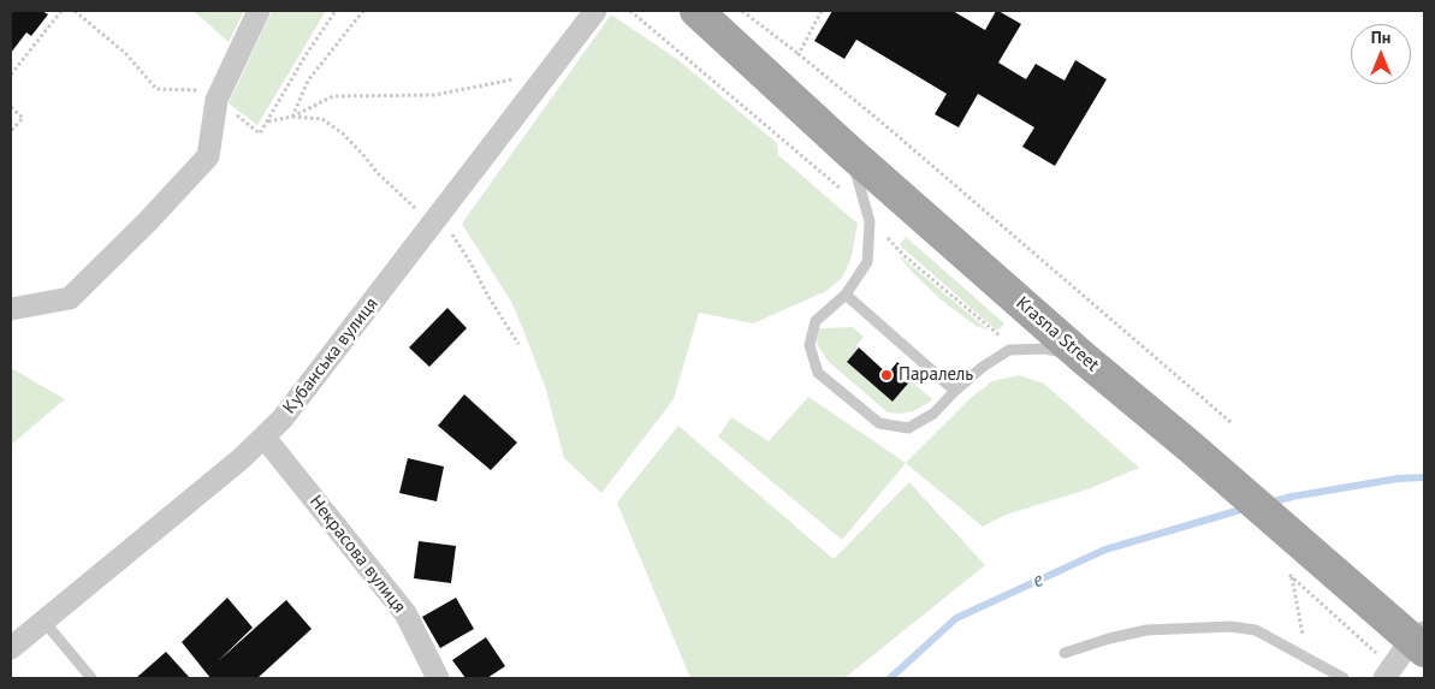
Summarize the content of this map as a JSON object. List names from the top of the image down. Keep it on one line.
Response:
{"streets":{"main road":["Krasna Street"],"street":["Кубанська вулиця","Некрасова вулиця"]},"crossings":[["Кубанська вулиця","Некрасова вулиця"]],"water":["e"],"places":["Паралель"],"north":"top"}
